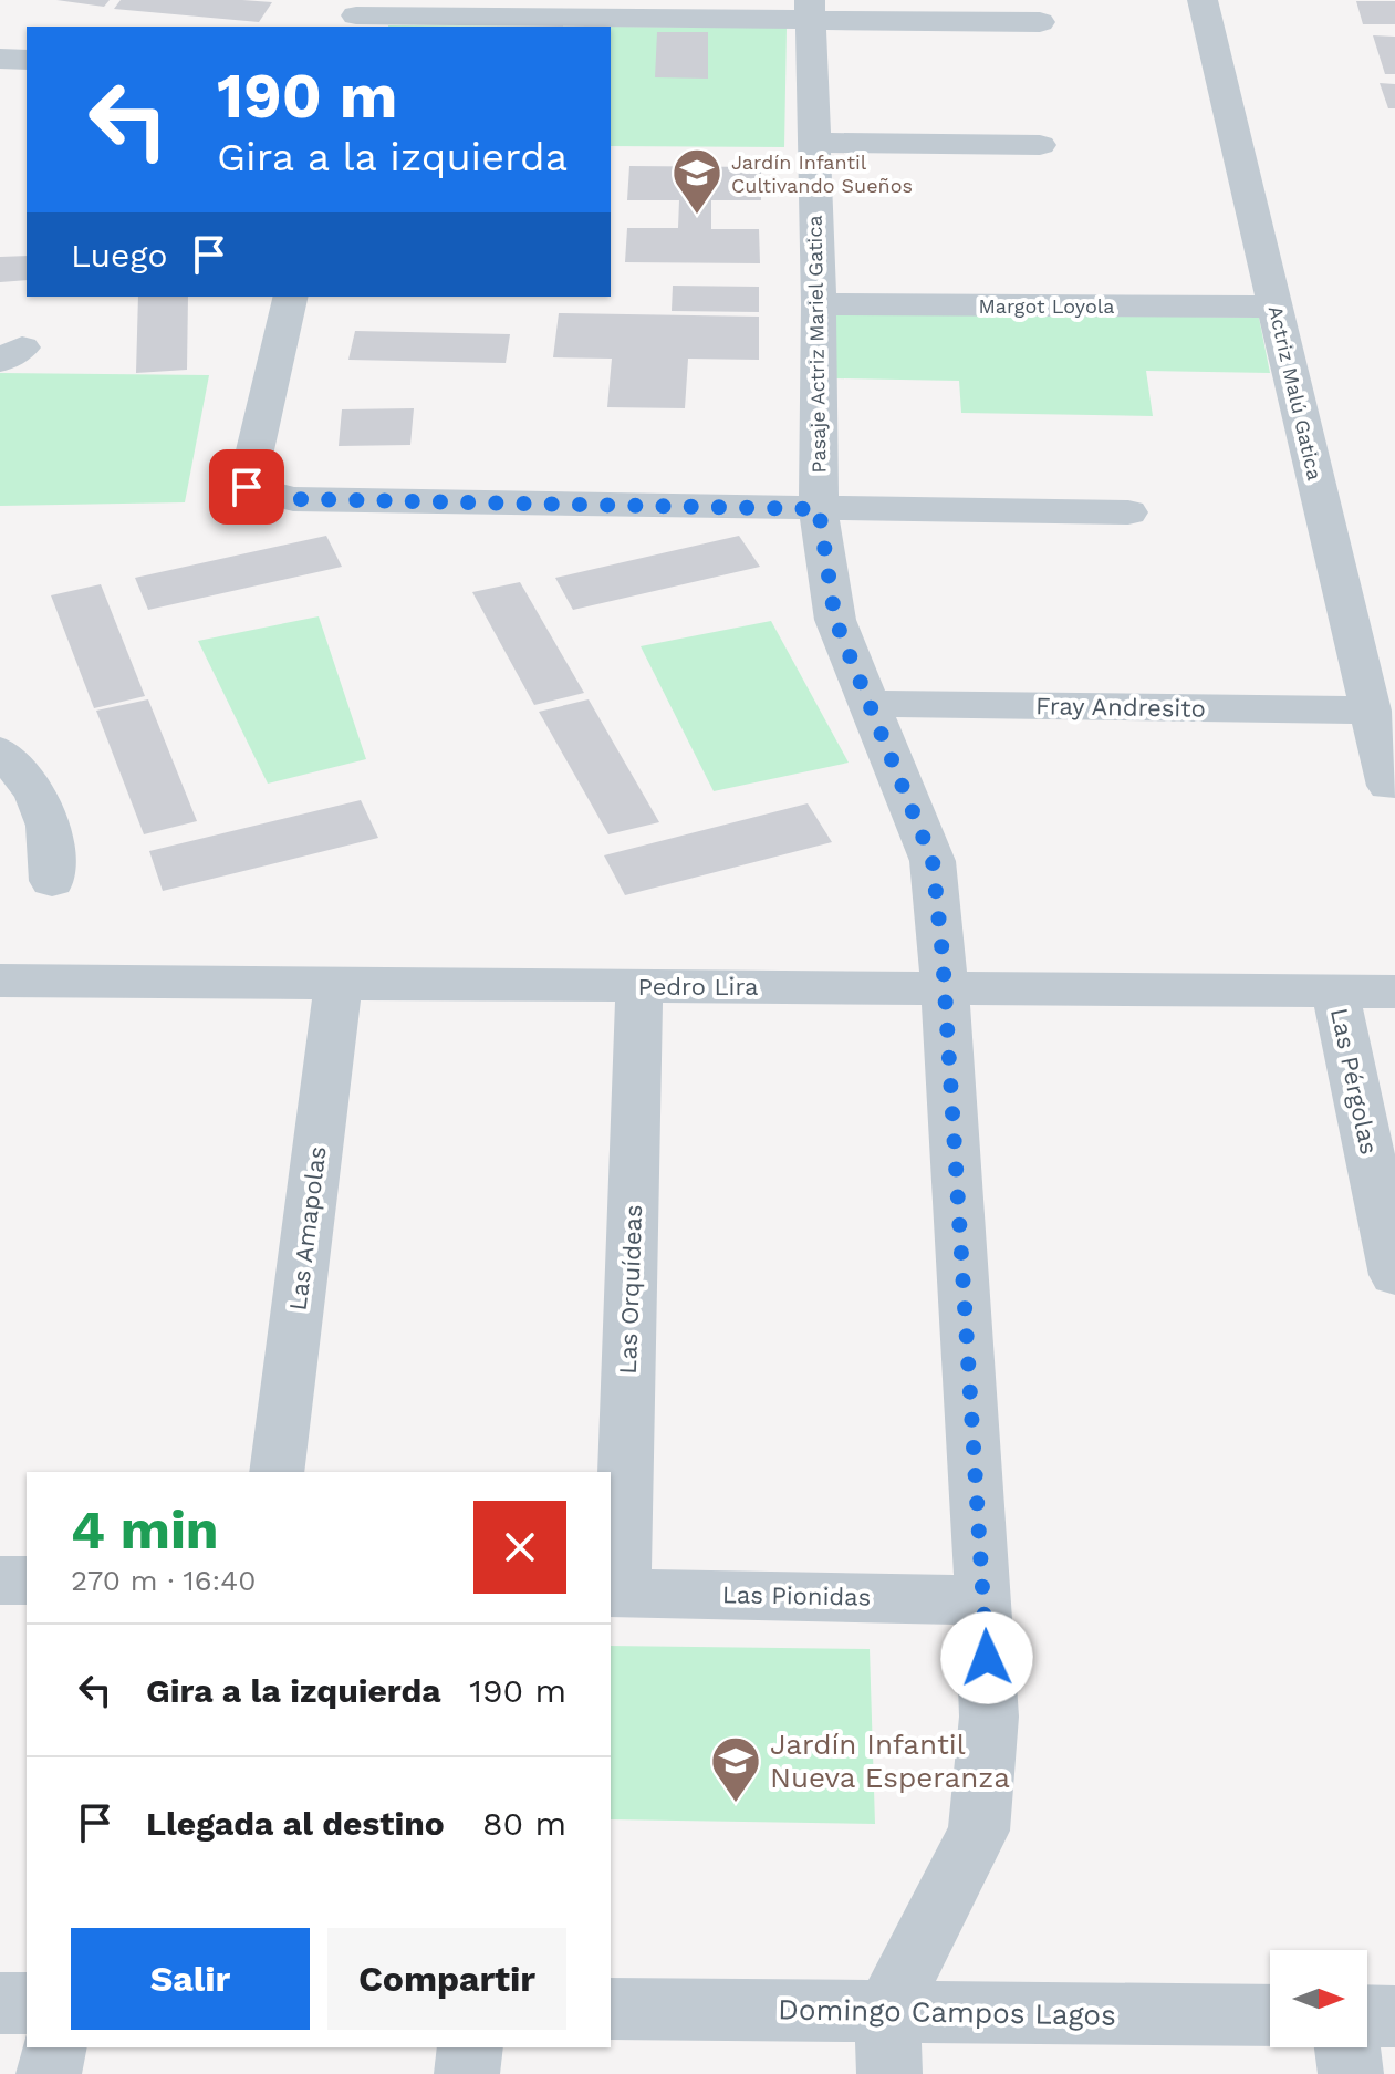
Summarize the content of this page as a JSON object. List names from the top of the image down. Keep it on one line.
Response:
{"streets":{"street":["Margot Loyola","Pasaje Actriz Mariel Gatica","Actriz Malú Gatica","Fray Andresito","Pedro Lira","Las Pérgolas","Las Amapolas","Las Orquídeas","Las Pionidas","Domingo Campos Lagos"]},"crossings":[["Margot Loyola","Pasaje Actriz Mariel Gatica"],["Margot Loyola","Actriz Malú Gatica"],["Pasaje Actriz Mariel Gatica","Fray Andresito"],["Pasaje Actriz Mariel Gatica","Pedro Lira"],["Pasaje Actriz Mariel Gatica","Las Pionidas"],["Pasaje Actriz Mariel Gatica","Domingo Campos Lagos"],["Actriz Malú Gatica","Fray Andresito"],["Pedro Lira","Las Pérgolas"],["Pedro Lira","Las Amapolas"],["Pedro Lira","Las Orquídeas"],["Las Orquídeas","Las Pionidas"]],"places":{"school or university":["Jardín Infantil Cultivando Sueños","Jardín Infantil Nueva Esperanza"]},"north":"right","page":{"turn":["190 m","Gira a la izquierda"],"then":"Luego","heading":["4 min","270 m · 16:40"],"list":[{"name":"Gira a la izquierda","value":"190 m"},{"name":"Llegada al destino","value":"80 m"}],"buttons":["Salir","Compartir"]}}
